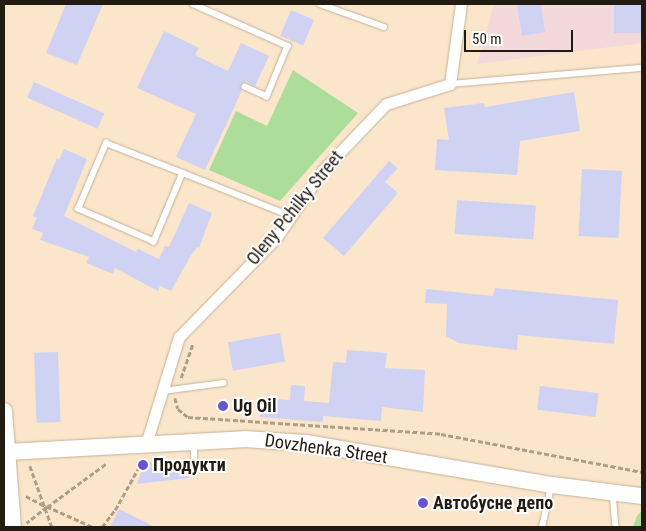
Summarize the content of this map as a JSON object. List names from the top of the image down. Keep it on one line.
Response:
{"streets":{"street":["Oleny Pchilky Street","Dovzhenka Street"]},"crossings":[["Oleny Pchilky Street","Dovzhenka Street"]],"places":["Ug Oil","Продукти","Автобусне депо"],"scale_bar":"50 m"}
